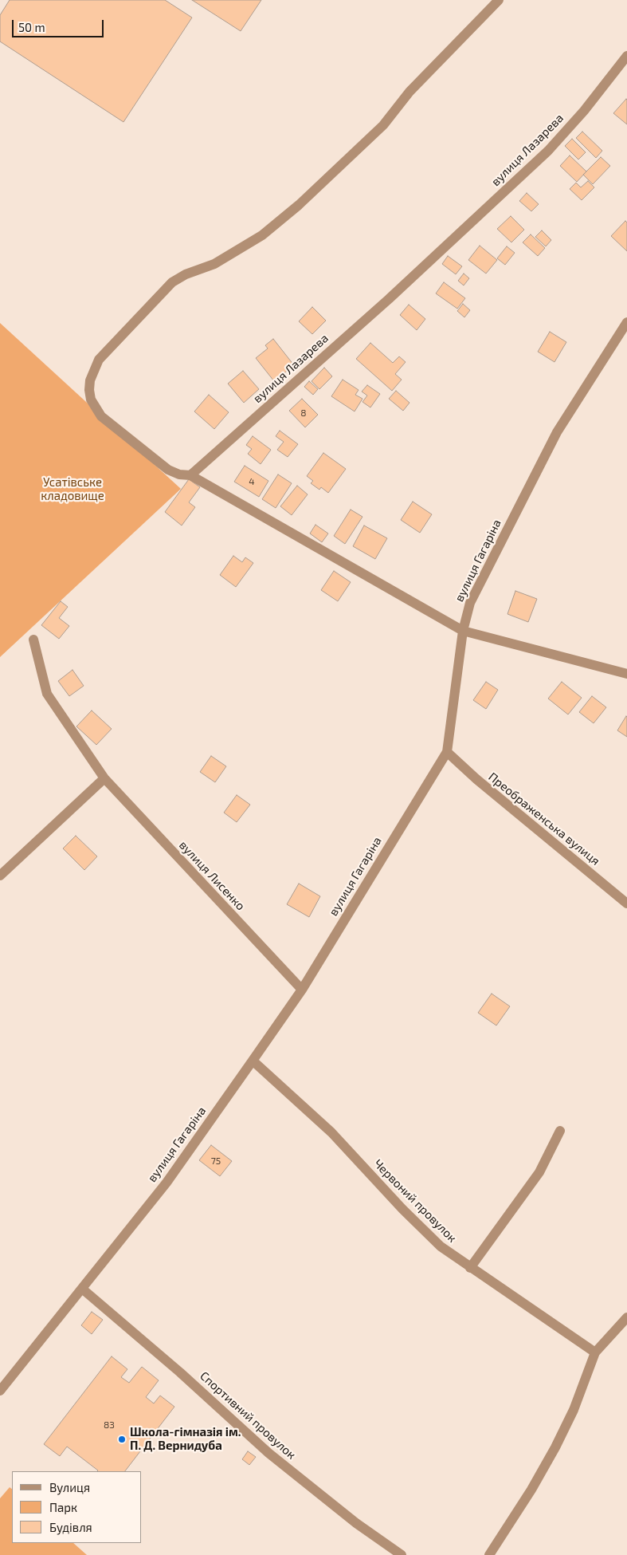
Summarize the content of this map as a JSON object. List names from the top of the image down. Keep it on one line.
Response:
{"streets":{"street":["вулиця Лазарева","вулиця Гагаріна","Преображенська вулиця","вулиця Лисенко","Червоний провулок","Спортивний провулок"]},"crossings":[["вулиця Гагаріна","Преображенська вулиця"],["вулиця Гагаріна","вулиця Лисенко"],["вулиця Гагаріна","Червоний провулок"],["вулиця Гагаріна","Спортивний провулок"]],"parks":["Усатівське кладовище"],"places":["Школа-гімназія ім. П. Д. Вернидуба"],"house_numbers":["8","4","75","83"],"legend":["Вулиця","Парк","Будівля"],"scale_bar":"50 m"}
